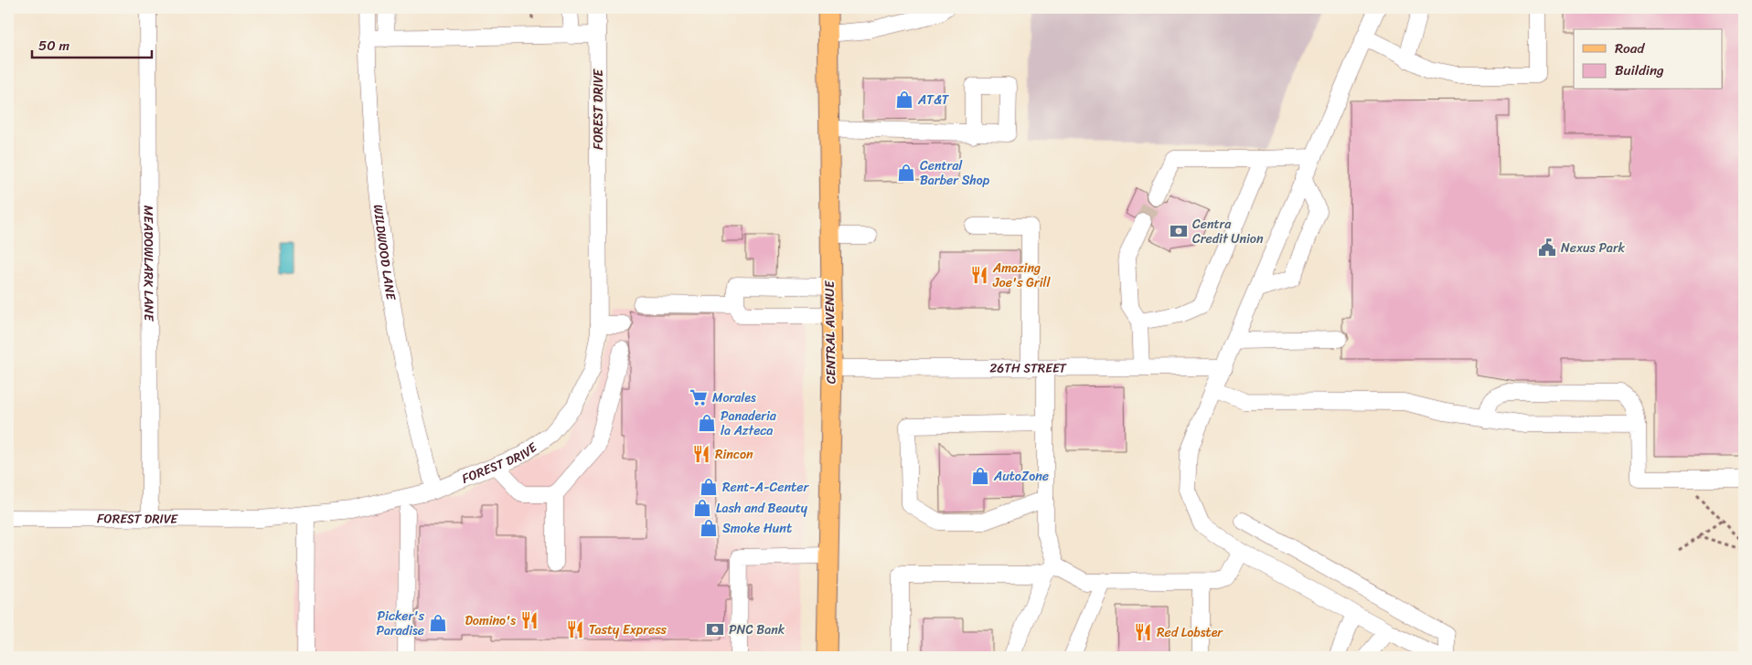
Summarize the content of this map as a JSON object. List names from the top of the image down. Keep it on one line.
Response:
{"streets":{"main road":["CENTRAL AVENUE"],"street":["FOREST DRIVE","WILDWOOD LANE","MEADOWLARK LANE","26TH STREET"]},"crossings":[["FOREST DRIVE","WILDWOOD LANE"],["FOREST DRIVE","MEADOWLARK LANE"],["CENTRAL AVENUE","26TH STREET"]],"places":{"shop":["AT&T","Central Barber Shop","Panaderia la Azteca","AutoZone","Rent-A-Center","Lash and Beauty","Smoke Hunt","Picker's Paradise"],"bank":["Centra Credit Union","PNC Bank"],"public building":["Nexus Park"],"restaurant":["Amazing Joe's Grill","Rincon","Domino's","Tasty Express","Red Lobster"],"supermarket":["Morales"]},"legend":["Road","Building"],"scale_bar":"50 m"}
